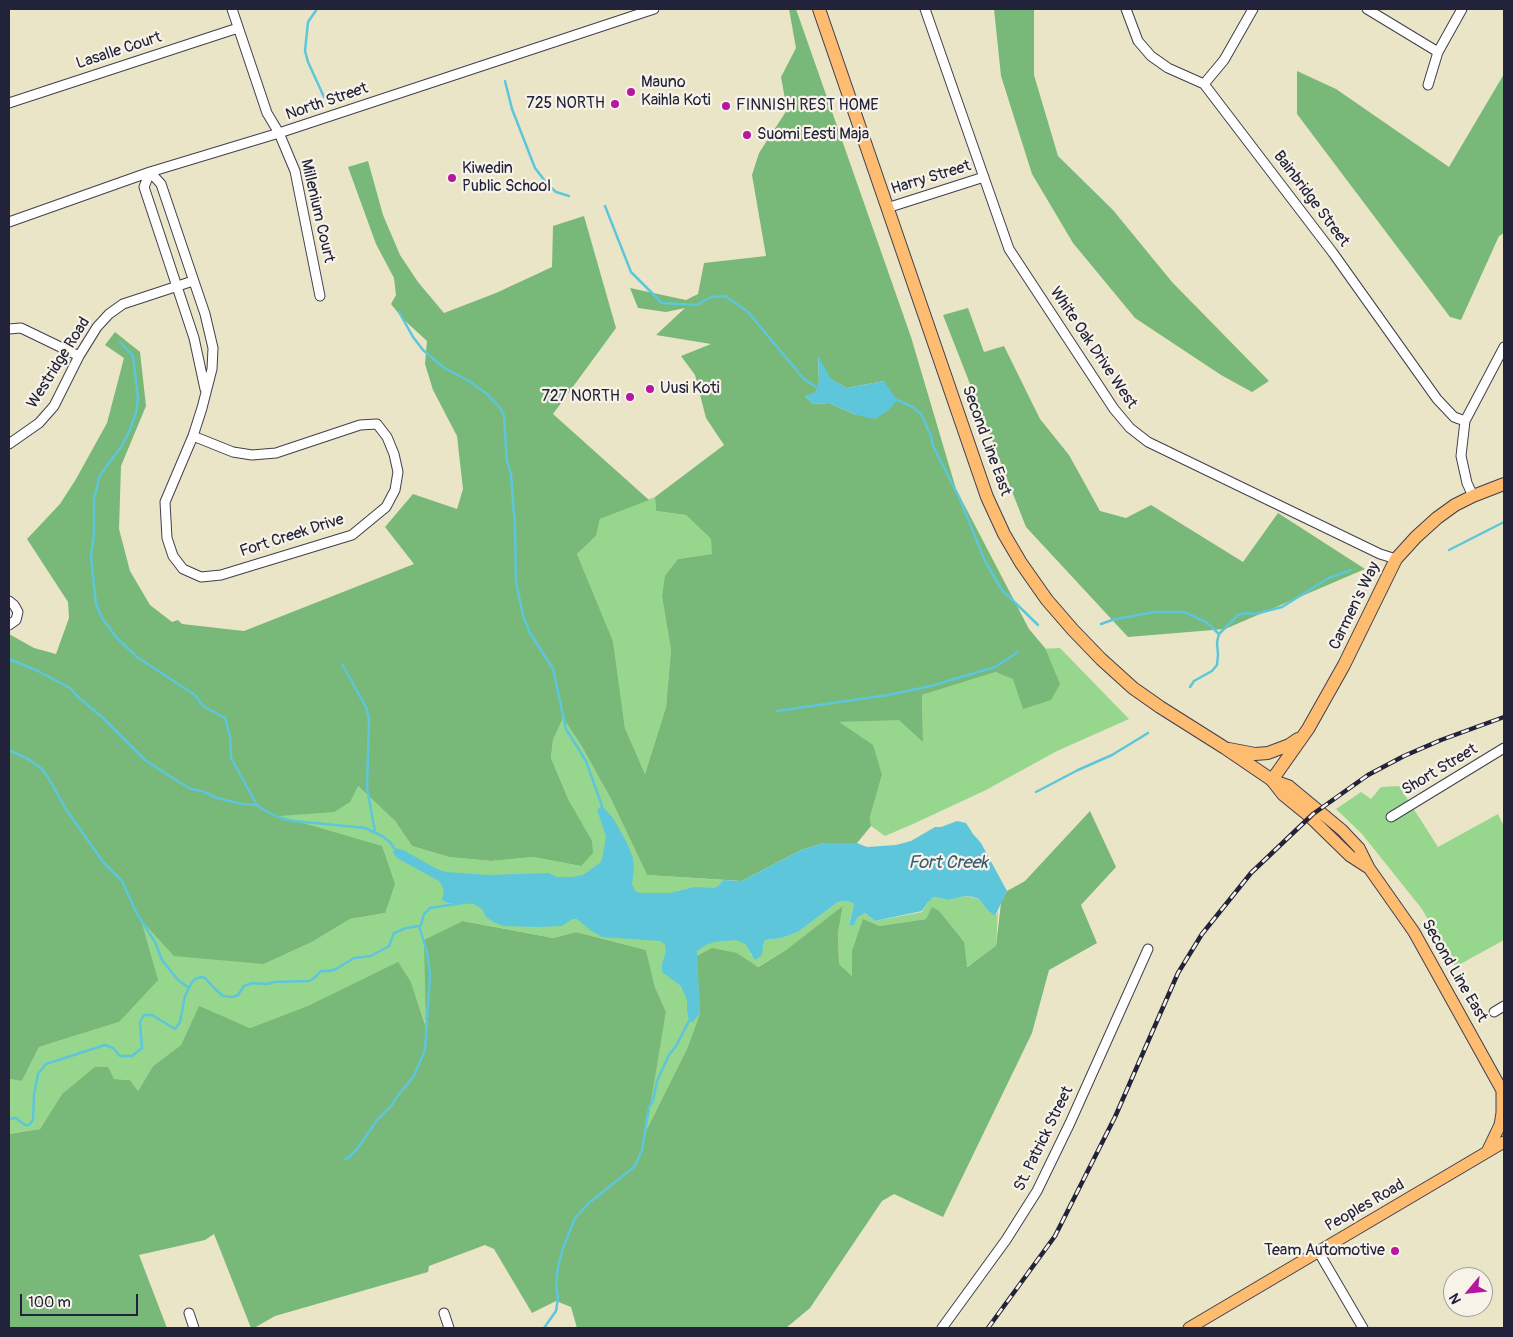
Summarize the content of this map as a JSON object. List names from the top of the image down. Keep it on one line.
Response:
{"streets":{"highway":["Second Line East","Carmen's Way"],"main road":["Peoples Road"],"street":["Lasalle Court","North Street","Harry Street","Bainbridge Street","Millenium Court","White Oak Drive West","Westridge Road","Fort Creek Drive","Short Street","St. Patrick Street"]},"crossings":[["Lasalle Court","Millenium Court"],["North Street","Millenium Court"],["North Street","Fort Creek Drive"],["Harry Street","White Oak Drive West"],["Harry Street","Second Line East"],["White Oak Drive West","Carmen's Way"],["Westridge Road","Fort Creek Drive"],["Second Line East","Carmen's Way"]],"water":["Fort Creek"],"places":["Mauno Kaihla Koti","725 NORTH","FINNISH REST HOME","Suomi Eesti Maja","Kiwedin Public School","Uusi Koti","727 NORTH","Team Automotive"],"scale_bar":"100 m","north":"bottom left"}
